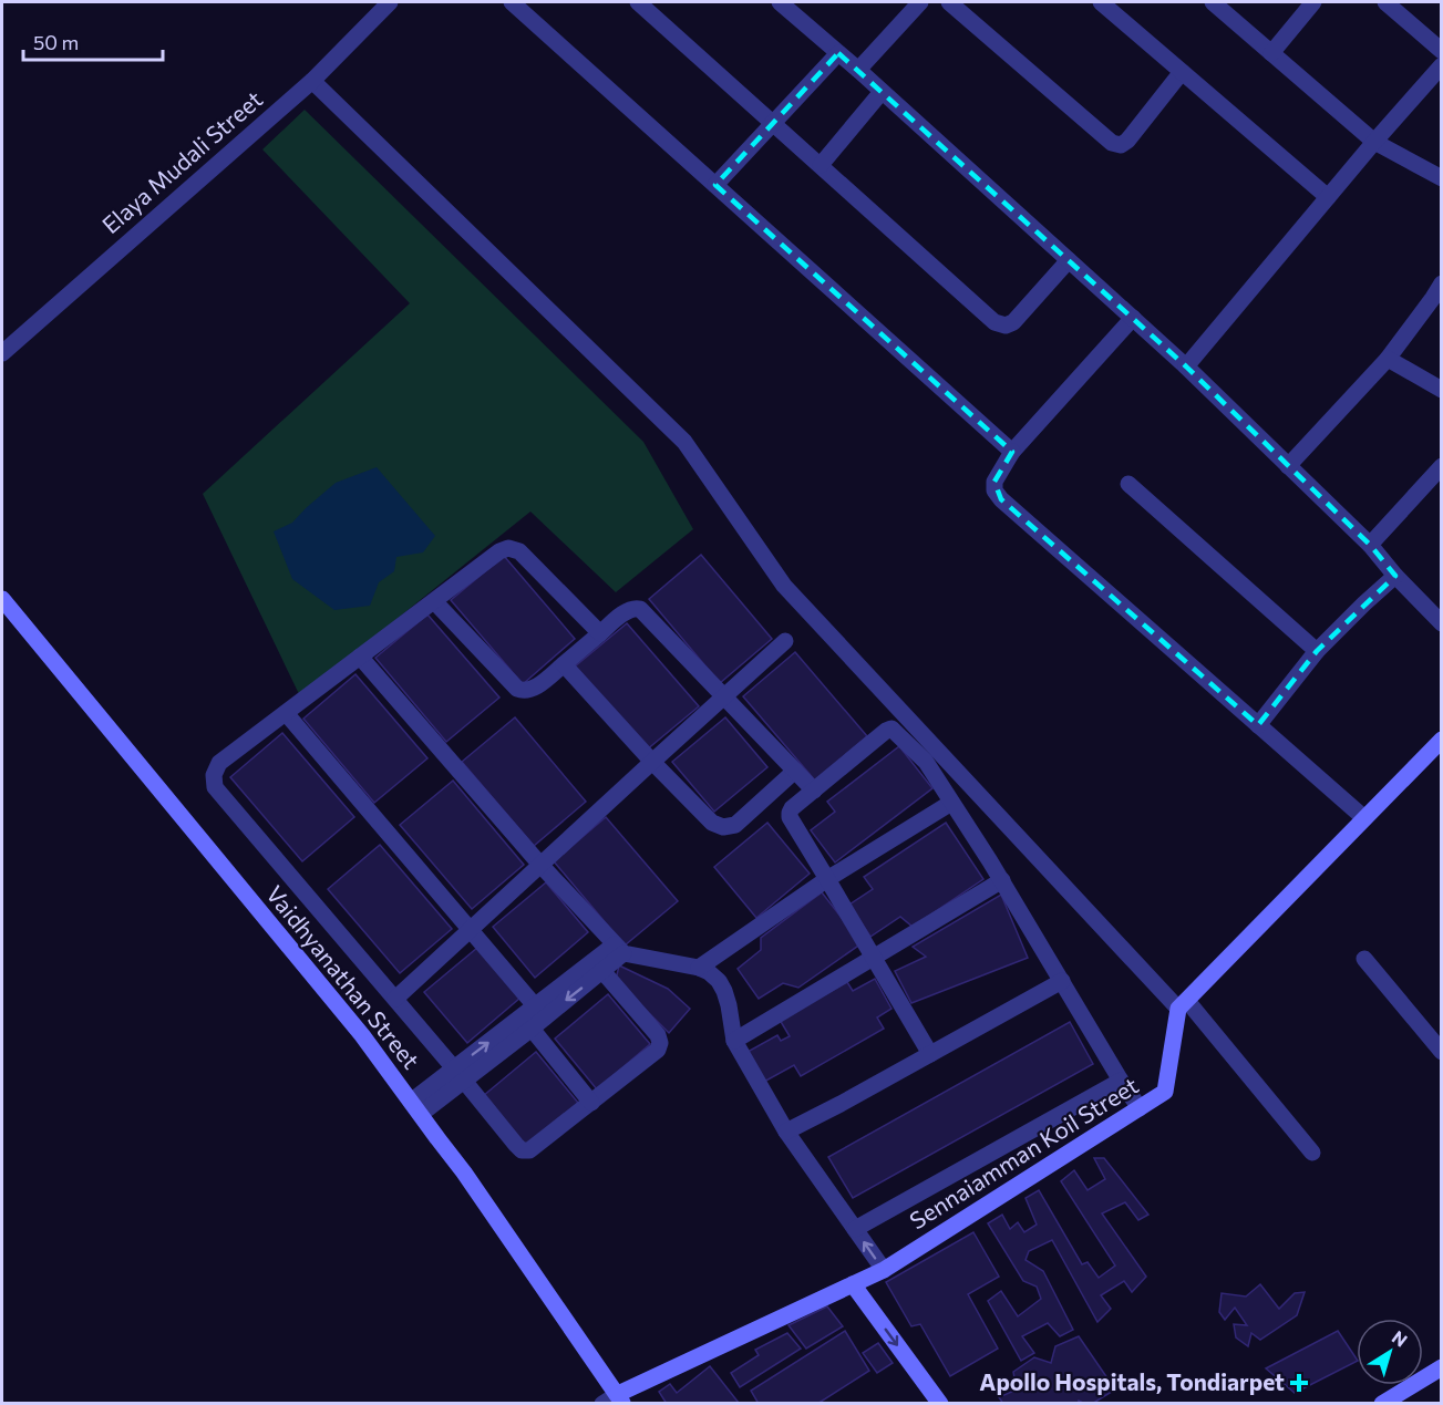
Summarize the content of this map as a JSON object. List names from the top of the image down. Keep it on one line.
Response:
{"streets":{"street":["Elaya Mudali Street","Vaidhyanathan Street","Sennaiamman Koil Street"]},"crossings":[["Vaidhyanathan Street","Sennaiamman Koil Street"]],"places":{"health":["Apollo Hospitals, Tondiarpet"]},"scale_bar":"50 m","north":"top right"}
